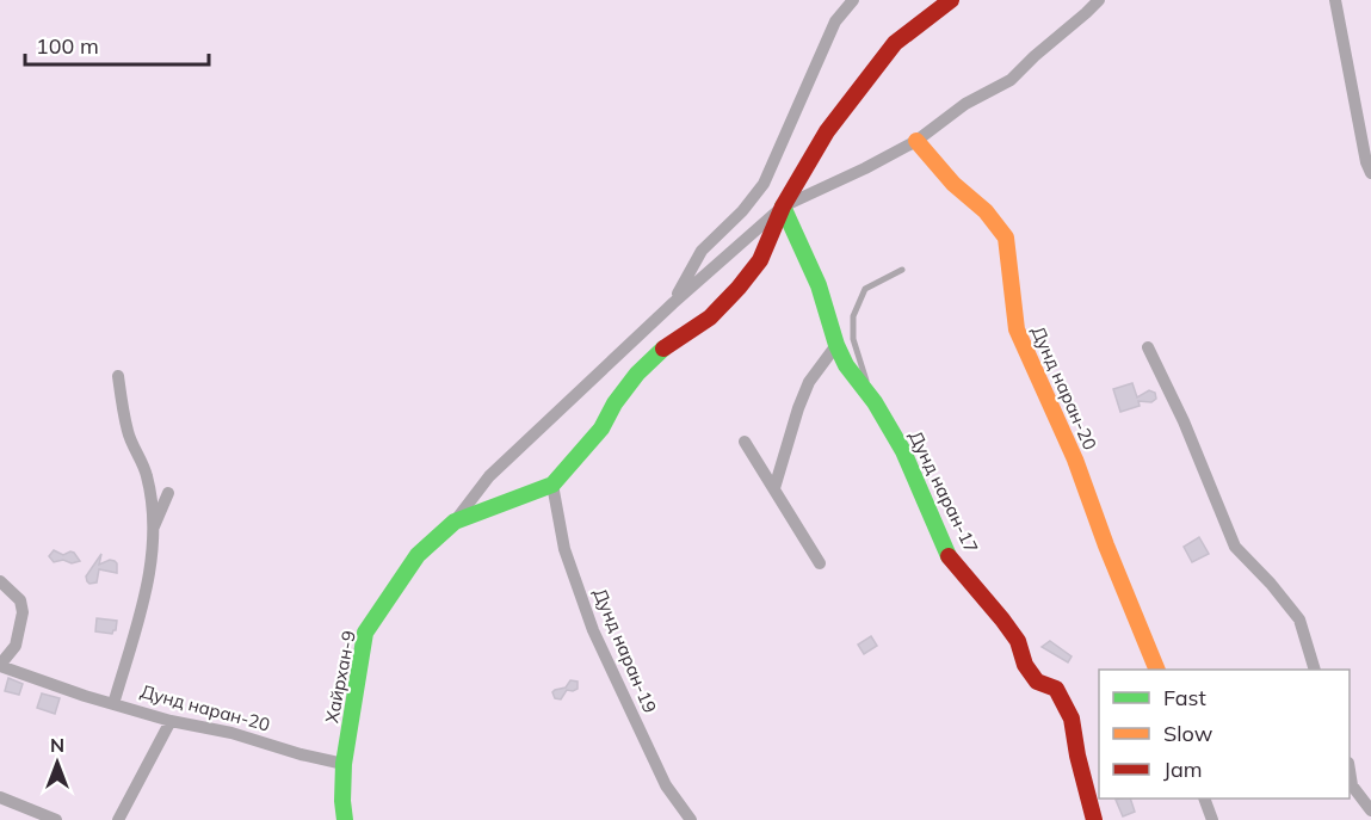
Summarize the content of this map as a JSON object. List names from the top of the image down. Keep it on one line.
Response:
{"streets":{"street":["Дунд наран-20","Дунд наран-17","Дунд наран-19","Хайрхан-9"]},"crossings":[["Дунд наран-20","Хайрхан-9"]],"legend":["Fast","Slow","Jam"],"scale_bar":"100 m","north":"top"}
